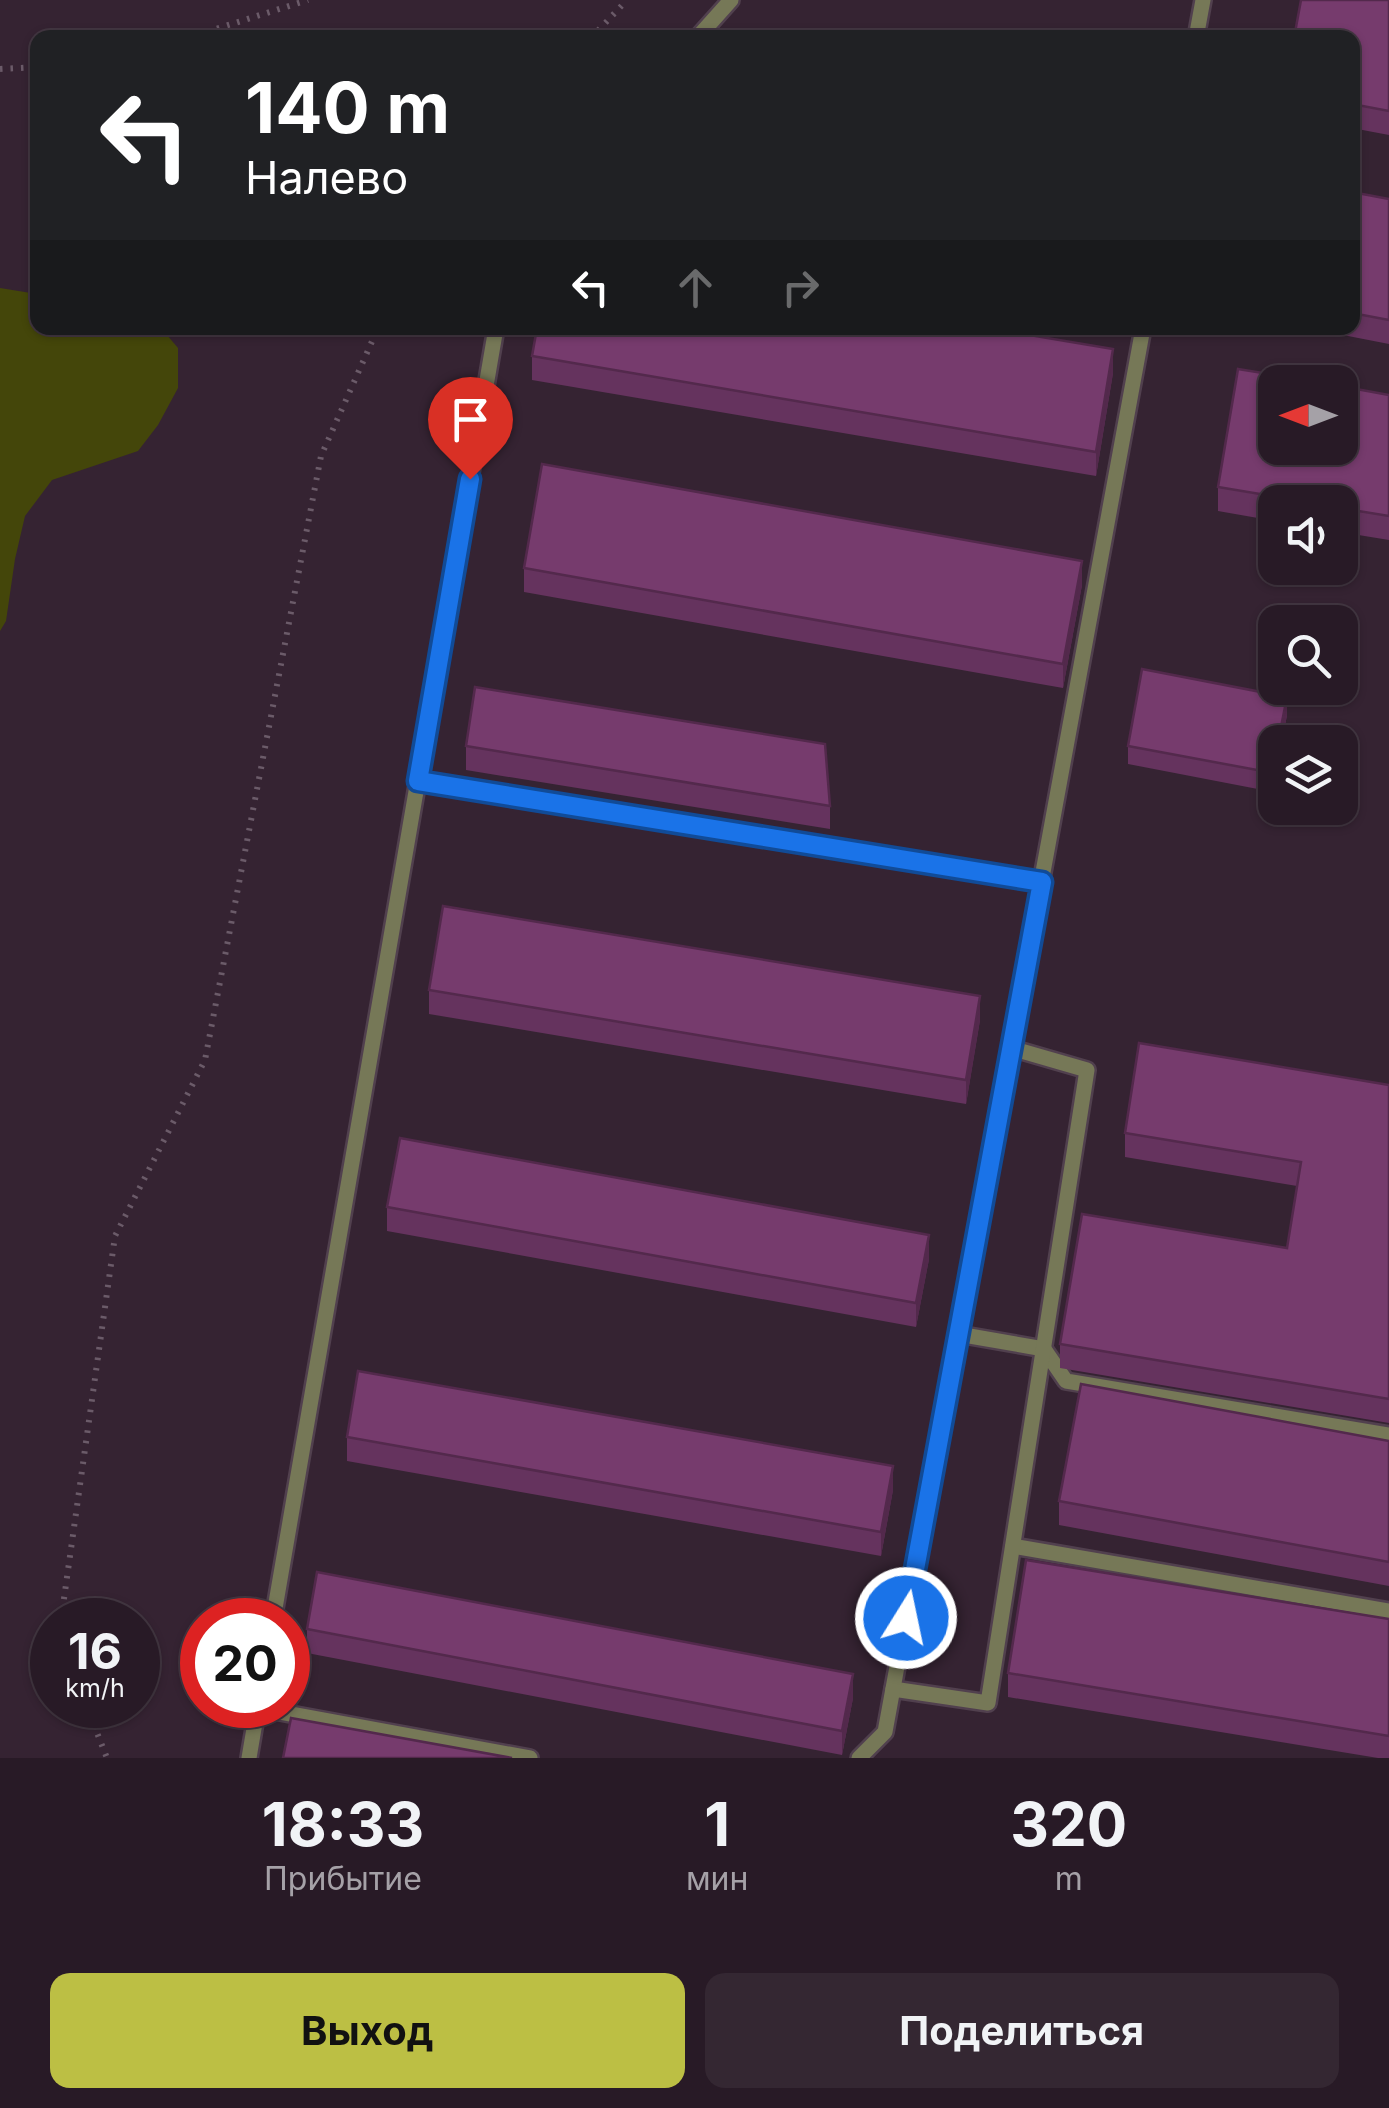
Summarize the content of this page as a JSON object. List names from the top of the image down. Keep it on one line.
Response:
{"north":"left","page":{"turn":["140 m","Налево"],"speed":"16 km/h","limit":"20","eta":["18:33","Прибытие","1","мин","320","m"],"buttons":["Выход","Поделиться"]}}
